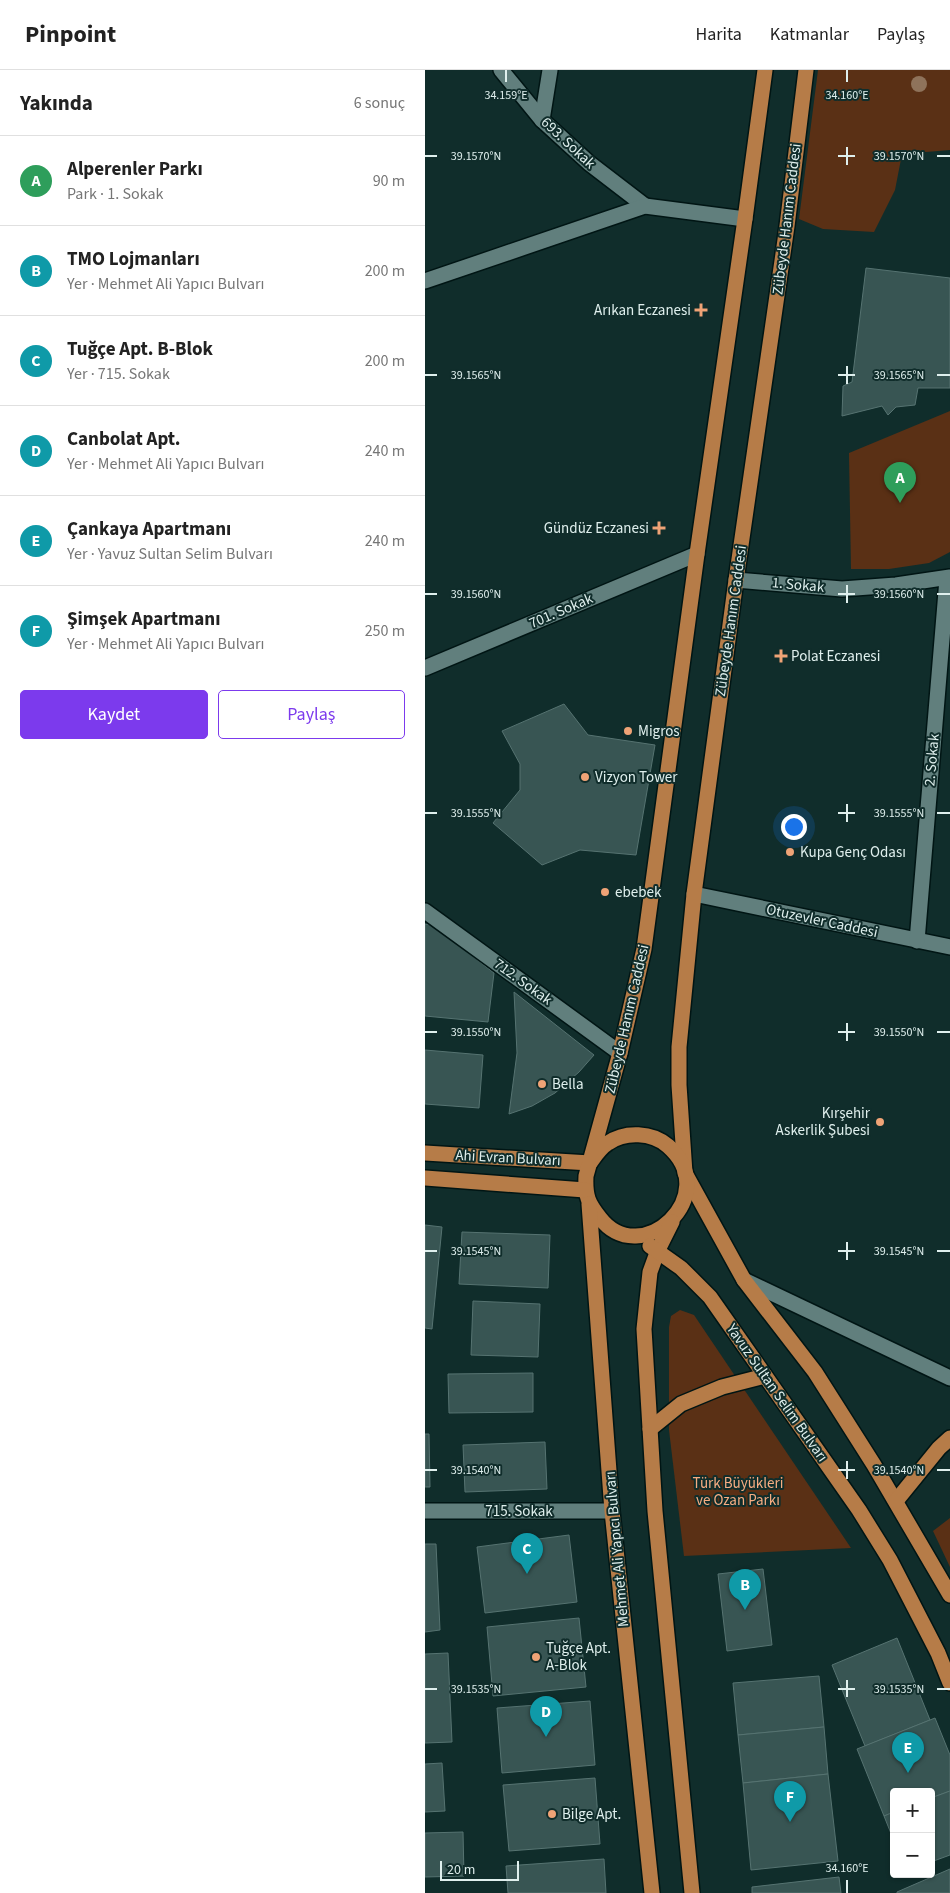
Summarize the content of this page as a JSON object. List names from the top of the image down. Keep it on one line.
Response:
{"streets":{"main road":["Zübeyde Hanım Caddesi","Ahi Evran Bulvarı","Yavuz Sultan Selim Bulvarı","Mehmet Ali Yapıcı Bulvarı"],"street":["693. Sokak","1. Sokak","701. Sokak","2. Sokak","Otuzevler Caddesi","712. Sokak","715. Sokak"]},"crossings":[["Zübeyde Hanım Caddesi","1. Sokak"],["Zübeyde Hanım Caddesi","701. Sokak"],["Zübeyde Hanım Caddesi","Otuzevler Caddesi"],["Zübeyde Hanım Caddesi","712. Sokak"],["Zübeyde Hanım Caddesi","Ahi Evran Bulvarı"],["Zübeyde Hanım Caddesi","Yavuz Sultan Selim Bulvarı"],["Zübeyde Hanım Caddesi","Mehmet Ali Yapıcı Bulvarı"],["1. Sokak","2. Sokak"],["2. Sokak","Otuzevler Caddesi"],["Ahi Evran Bulvarı","Yavuz Sultan Selim Bulvarı"],["Ahi Evran Bulvarı","Mehmet Ali Yapıcı Bulvarı"],["Yavuz Sultan Selim Bulvarı","Mehmet Ali Yapıcı Bulvarı"],["715. Sokak","Mehmet Ali Yapıcı Bulvarı"]],"parks":["Türk Büyükleri ve Ozan Parkı"],"places":{"health":["Arıkan Eczanesi","Gündüz Eczanesi","Polat Eczanesi"],"other":["Migros","Vizyon Tower","Kupa Genç Odası","ebebek","Bella","Kırşehir Askerlik Şubesi","Tuğçe Apt. A-Blok","Bilge Apt."]},"scale_bar":"20 m","page":{"header":"Pinpoint","nav":["Harita","Katmanlar","Paylaş"],"heading":["Yakında","6 sonuç"],"list":[{"mark":"A","name":"Alperenler Parkı","note":"Park · 1. Sokak","value":"90 m"},{"mark":"B","name":"TMO Lojmanları","note":"Yer · Mehmet Ali Yapıcı Bulvarı","value":"200 m"},{"mark":"C","name":"Tuğçe Apt. B-Blok","note":"Yer · 715. Sokak","value":"200 m"},{"mark":"D","name":"Canbolat Apt.","note":"Yer · Mehmet Ali Yapıcı Bulvarı","value":"240 m"},{"mark":"E","name":"Çankaya Apartmanı","note":"Yer · Yavuz Sultan Selim Bulvarı","value":"240 m"},{"mark":"F","name":"Şimşek Apartmanı","note":"Yer · Mehmet Ali Yapıcı Bulvarı","value":"250 m"}],"pins":["A","C","B","D","E","F"],"buttons":["Kaydet","Paylaş"],"map_buttons":["+","−"],"scale":"20 m"},"coordinates":["34.159°E","34.160°E","39.1570°N","39.1565°N","39.1560°N","39.1555°N","39.1550°N","39.1545°N","39.1540°N","39.1535°N"]}
